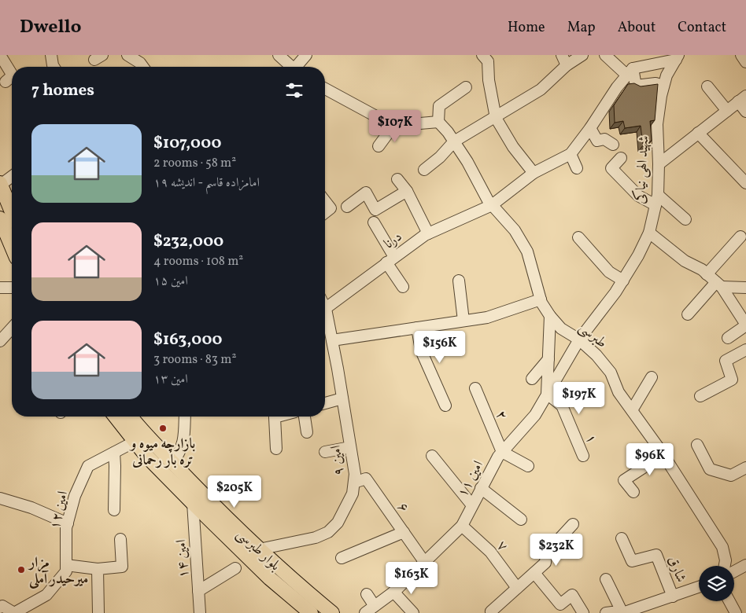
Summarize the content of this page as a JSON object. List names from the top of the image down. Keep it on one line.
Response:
{"streets":{"main road":["بلوار طبرسی"],"street":["شهید الهی نیاکی","درنا","طبرسی","۲","۱","امین ۹","امین ۱۱","۶","امین ۱۲","۷","امین ۱۴","شارق"]},"crossings":[["شهید الهی نیاکی","طبرسی"],["شهید الهی نیاکی","امین ۱۱"],["درنا","طبرسی"],["طبرسی","امین ۱۱"],["۲","امین ۱۱"],["۱","امین ۱۱"],["امین ۹","۶"],["امین ۹","بلوار طبرسی"],["امین ۱۱","۶"],["امین ۱۱","۷"],["امین ۱۲","بلوار طبرسی"],["بلوار طبرسی","امین ۱۴"]],"places":["بازارچه میوه و تره بار رحمانی","مزار میرحیدر آملی"],"page":{"header":"Dwello","nav":["Home","Map","About","Contact"],"heading":"7 homes","price":["$107K","$156K","$197K","$96K","$205K","$232K","$163K"],"list":[{"name":"$107,000","note":"2 rooms · 58 m² · امامزاده قاسم - اندیشه ۱۹"},{"name":"$232,000","note":"4 rooms · 108 m² · امین ۱۵"},{"name":"$163,000","note":"3 rooms · 83 m² · امین ۱۳"}]}}
